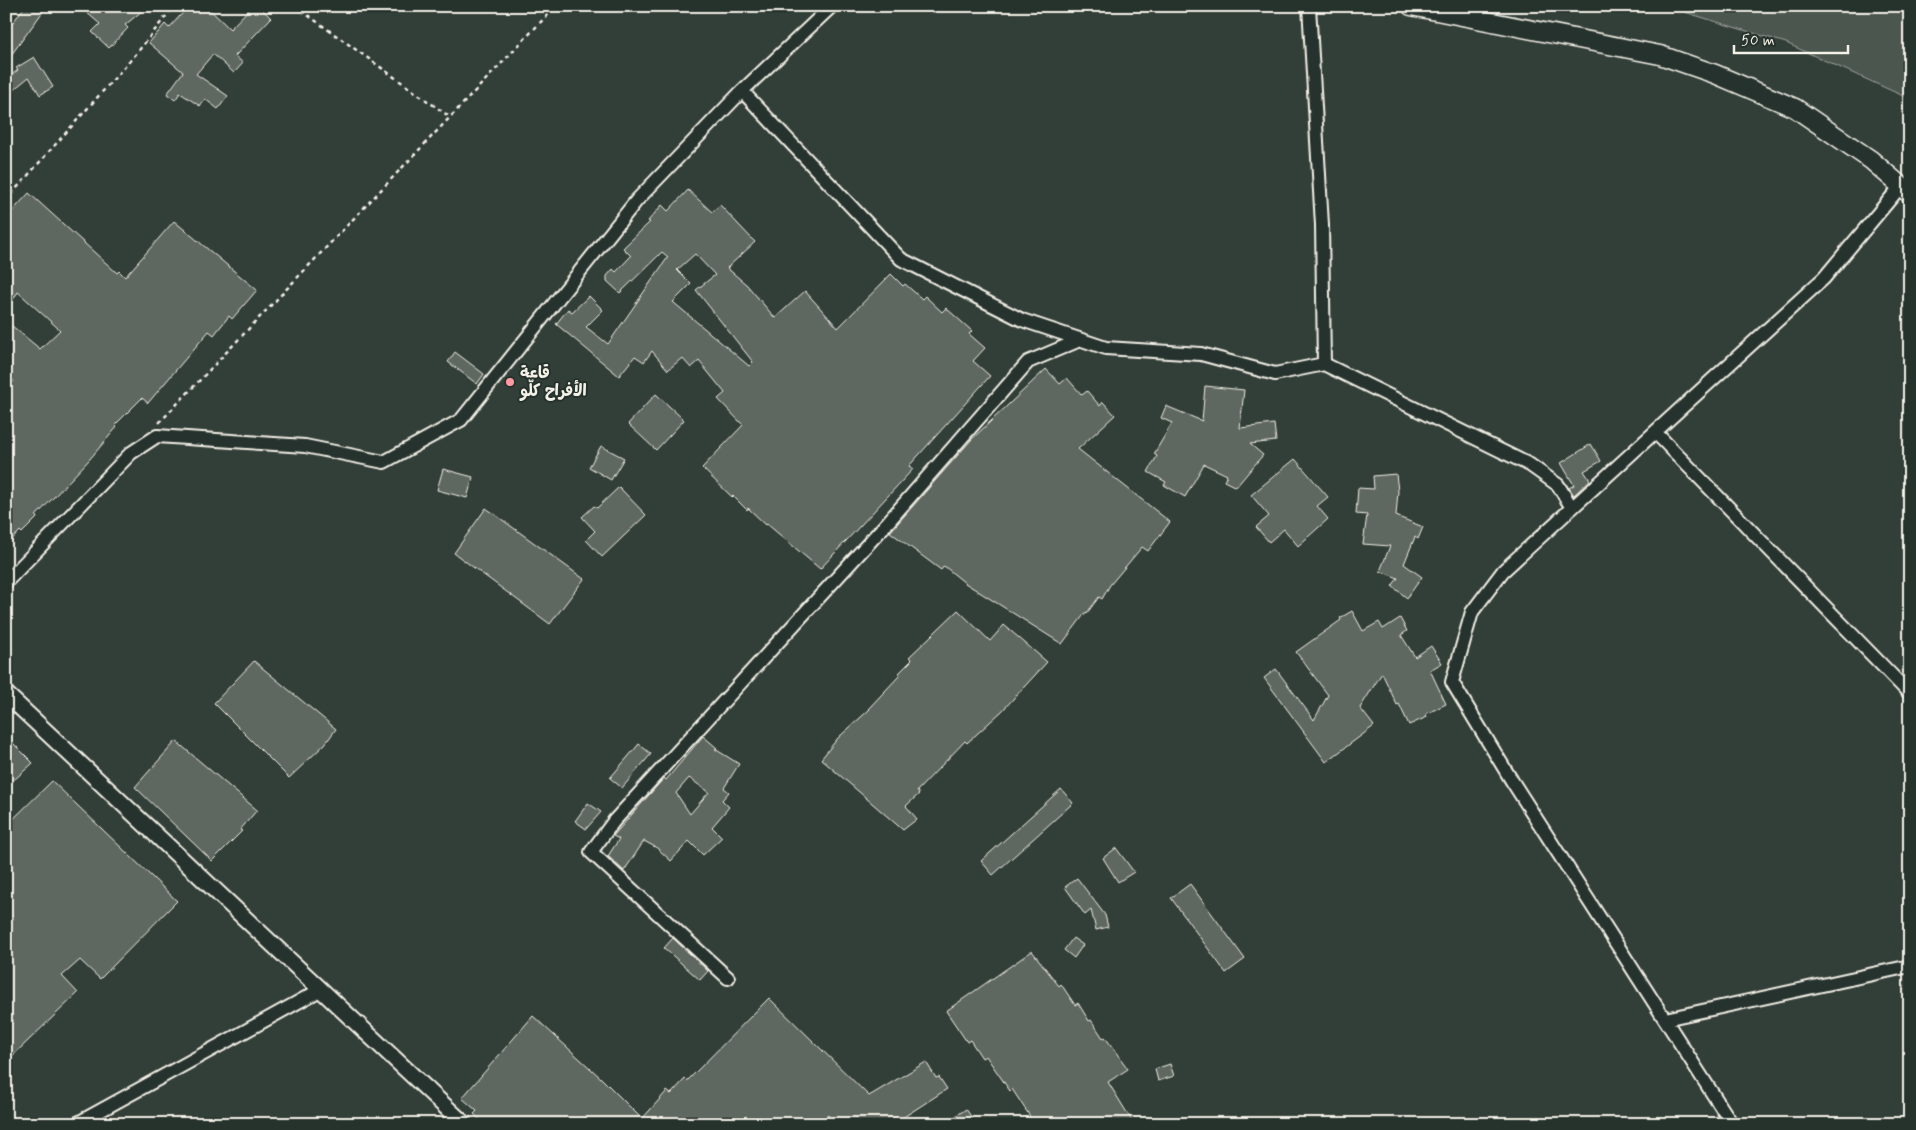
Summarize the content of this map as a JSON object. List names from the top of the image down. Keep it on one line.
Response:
{"places":["قاعة الأفراح كلّو"],"scale_bar":"50 m"}
